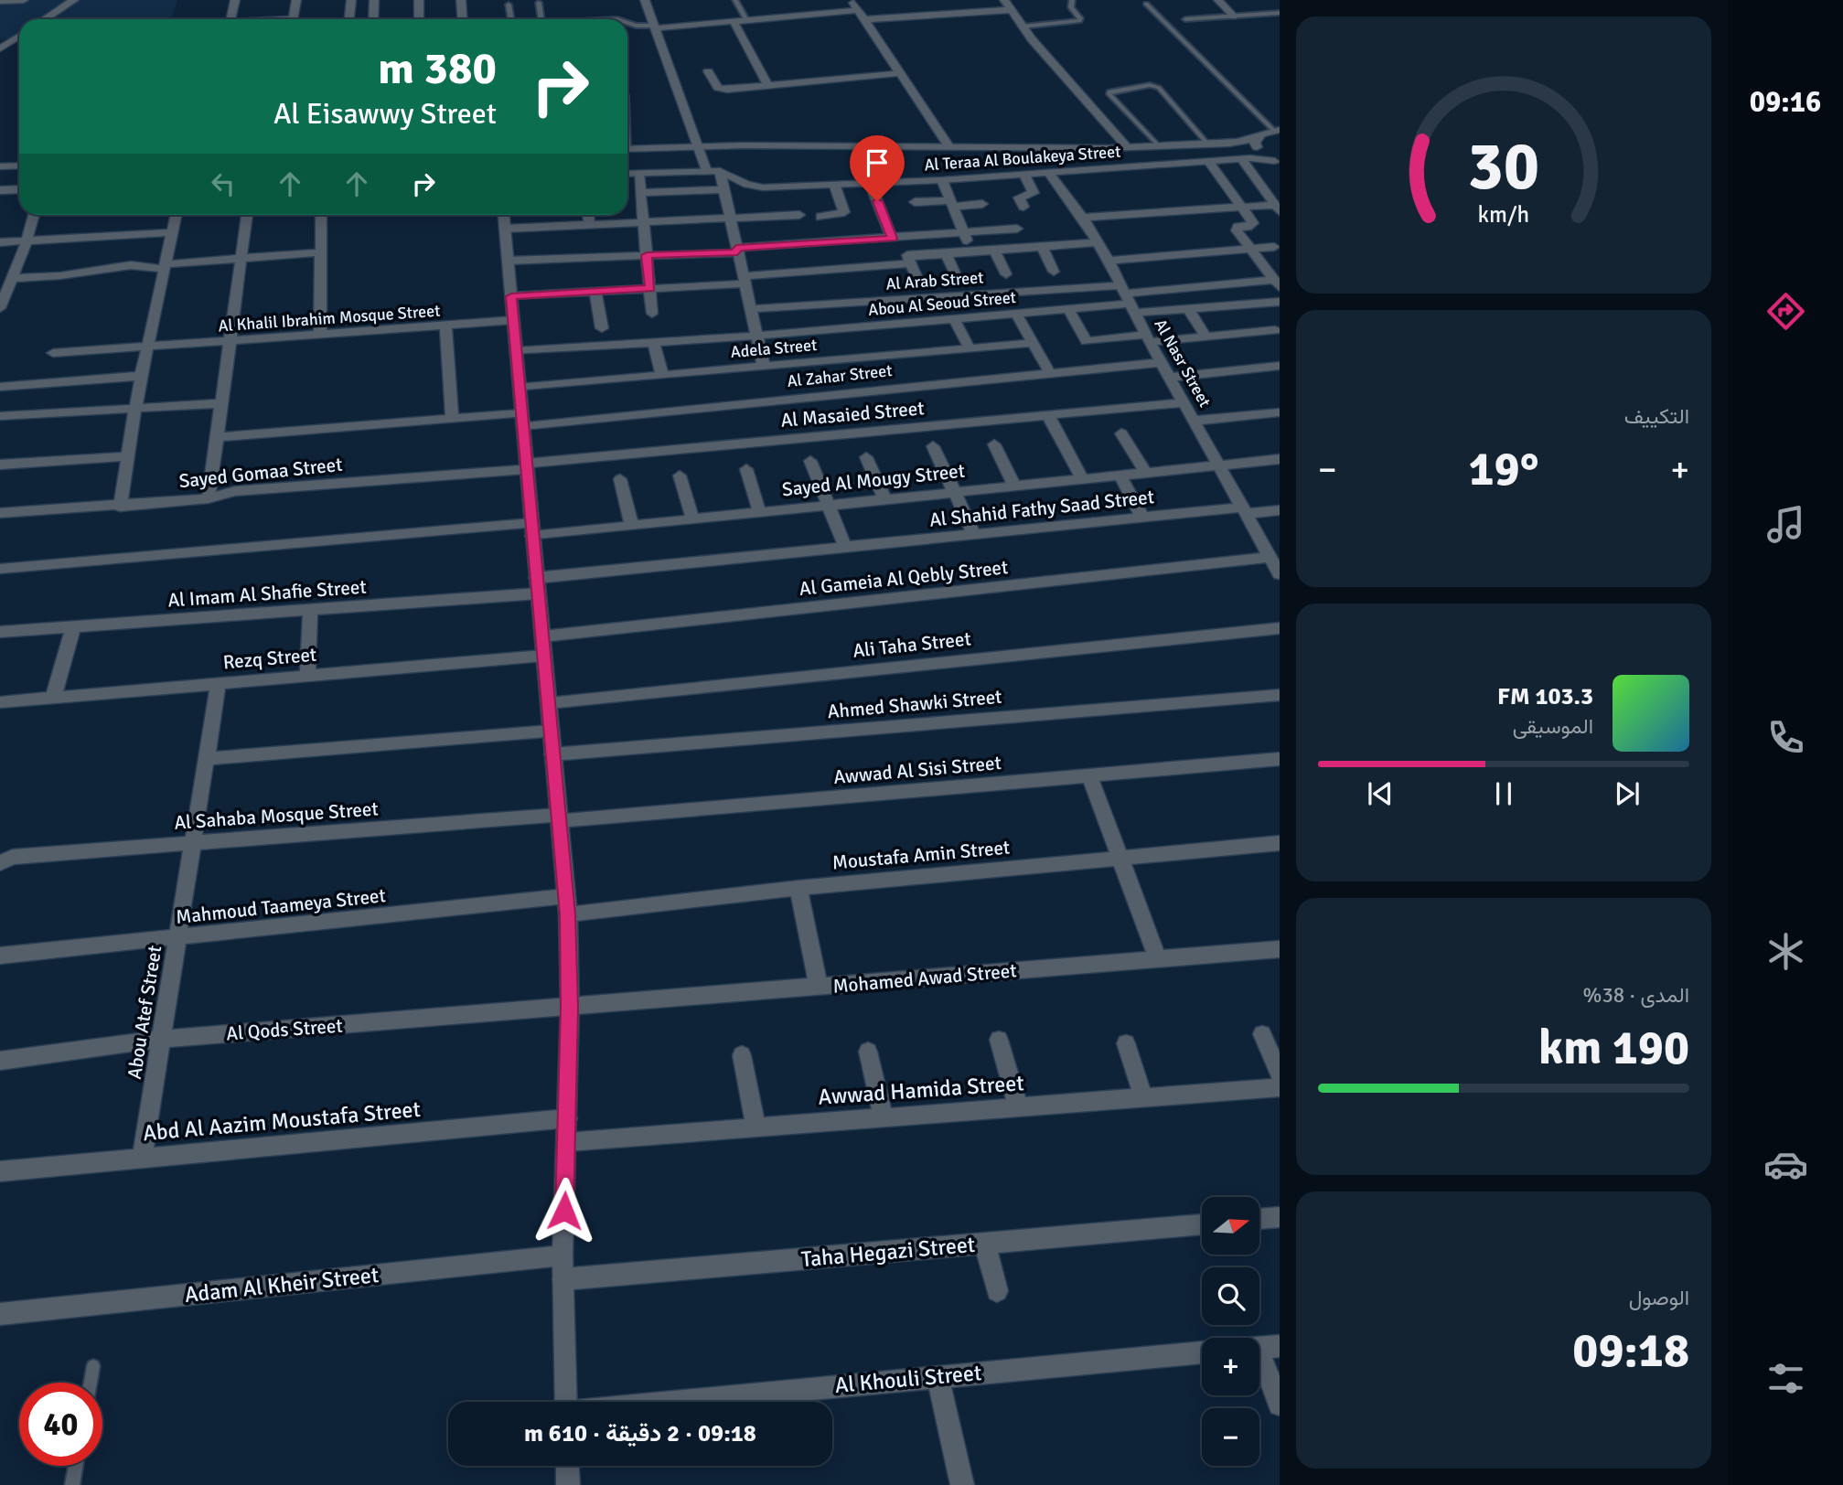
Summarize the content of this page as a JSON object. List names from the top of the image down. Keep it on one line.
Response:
{"streets":{"street":["Al Teraa Al Boulakeya Street","Al Arab Street","Abou Al Seoud Street","Al Khalil Ibrahim Mosque Street","Adela Street","Al Nasr Street","Al Zahar Street","Al Masaied Street","Sayed Gomaa Street","Sayed Al Mougy Street","Al Shahid Fathy Saad Street","Al Gameia Al Qebly Street","Al Imam Al Shafie Street","Ali Taha Street","Rezq Street","Ahmed Shawki Street","Awwad Al Sisi Street","Al Sahaba Mosque Street","Moustafa Amin Street","Mahmoud Taameya Street","Mohamed Awad Street","Abou Atef Street","Al Qods Street","Awwad Hamida Street","Abd Al Aazim Moustafa Street","Taha Hegazi Street","Adam Al Kheir Street","Al Khouli Street"]},"crossings":[["Al Teraa Al Boulakeya Street","Al Nasr Street"],["Al Arab Street","Abou Al Seoud Street"],["Al Arab Street","Al Nasr Street"],["Abou Al Seoud Street","Al Nasr Street"],["Al Nasr Street","Al Zahar Street"],["Al Nasr Street","Al Masaied Street"],["Al Nasr Street","Sayed Al Mougy Street"],["Al Nasr Street","Al Shahid Fathy Saad Street"],["Al Nasr Street","Al Gameia Al Qebly Street"],["Al Masaied Street","Sayed Gomaa Street"],["Al Shahid Fathy Saad Street","Al Imam Al Shafie Street"],["Rezq Street","Abou Atef Street"],["Awwad Al Sisi Street","Al Sahaba Mosque Street"],["Al Sahaba Mosque Street","Abou Atef Street"],["Moustafa Amin Street","Mahmoud Taameya Street"],["Mahmoud Taameya Street","Abou Atef Street"],["Mohamed Awad Street","Al Qods Street"],["Abou Atef Street","Al Qods Street"],["Abou Atef Street","Abd Al Aazim Moustafa Street"]],"north":"right","page":{"tabs":"09:16","turn":["380 m","Al Eisawwy Street"],"tile":["التكييف",["المدى · 38%","190 km"],["الوصول","09:18"]],"heat":["−","19°","+"],"song":["103.3 FM","الموسيقى"],"map_buttons":["+","−"],"limit":"40","trip":"09:18 · 2 دقيقة · 610 m","gauge":["30","km/h"]}}
